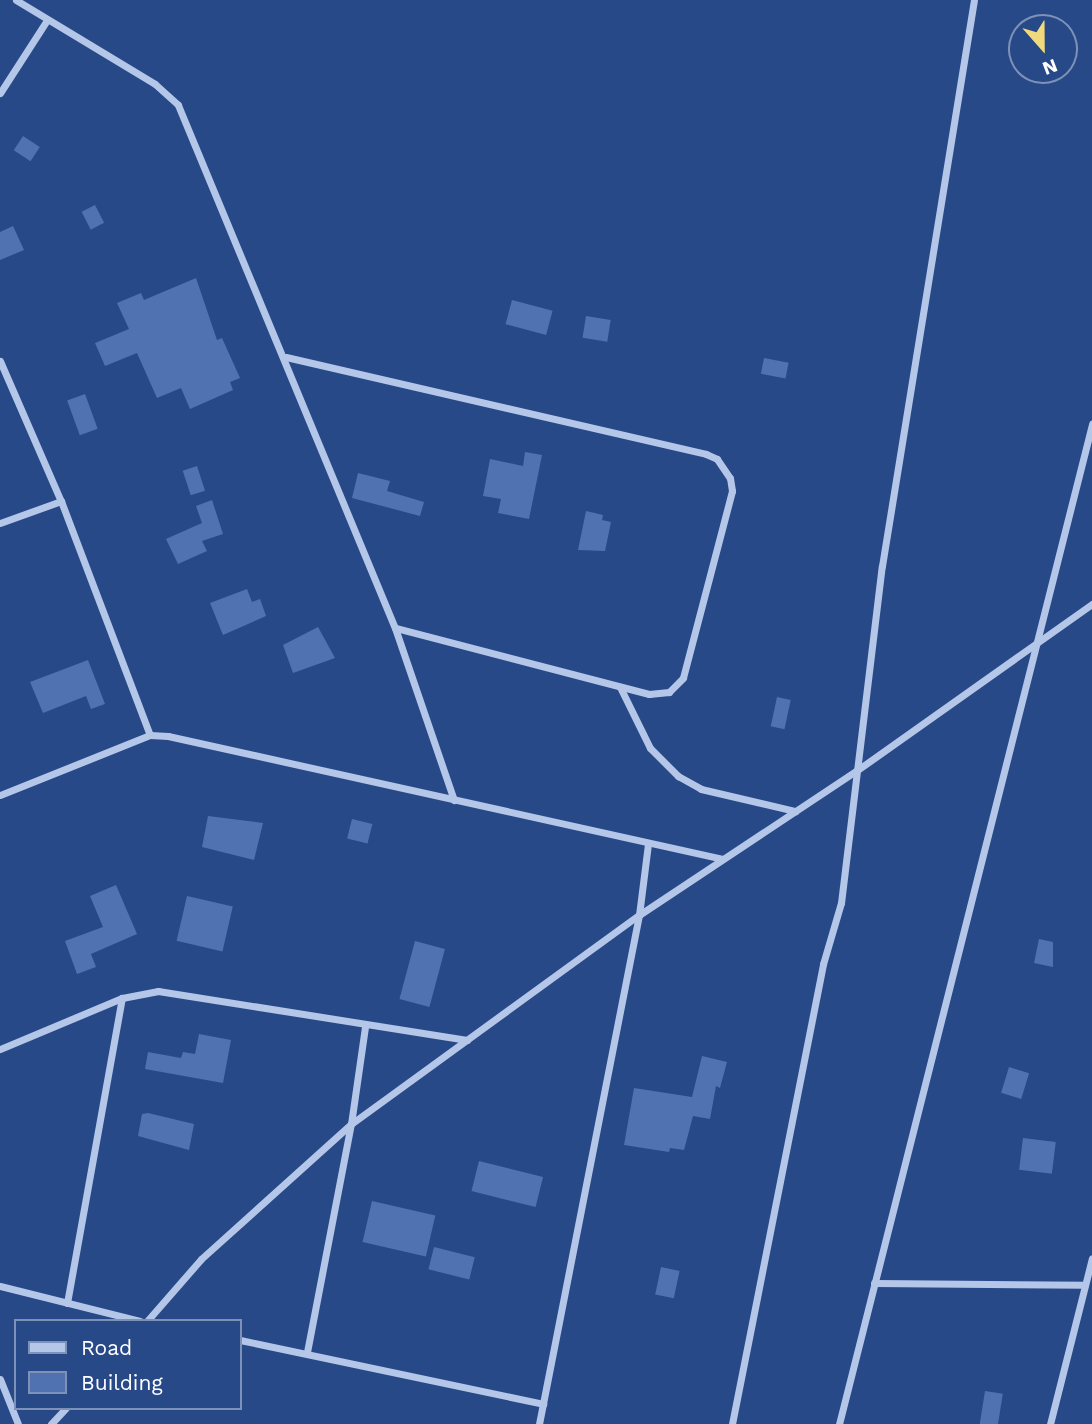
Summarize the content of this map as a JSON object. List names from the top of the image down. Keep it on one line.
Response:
{"legend":["Road","Building"],"north":"bottom"}
